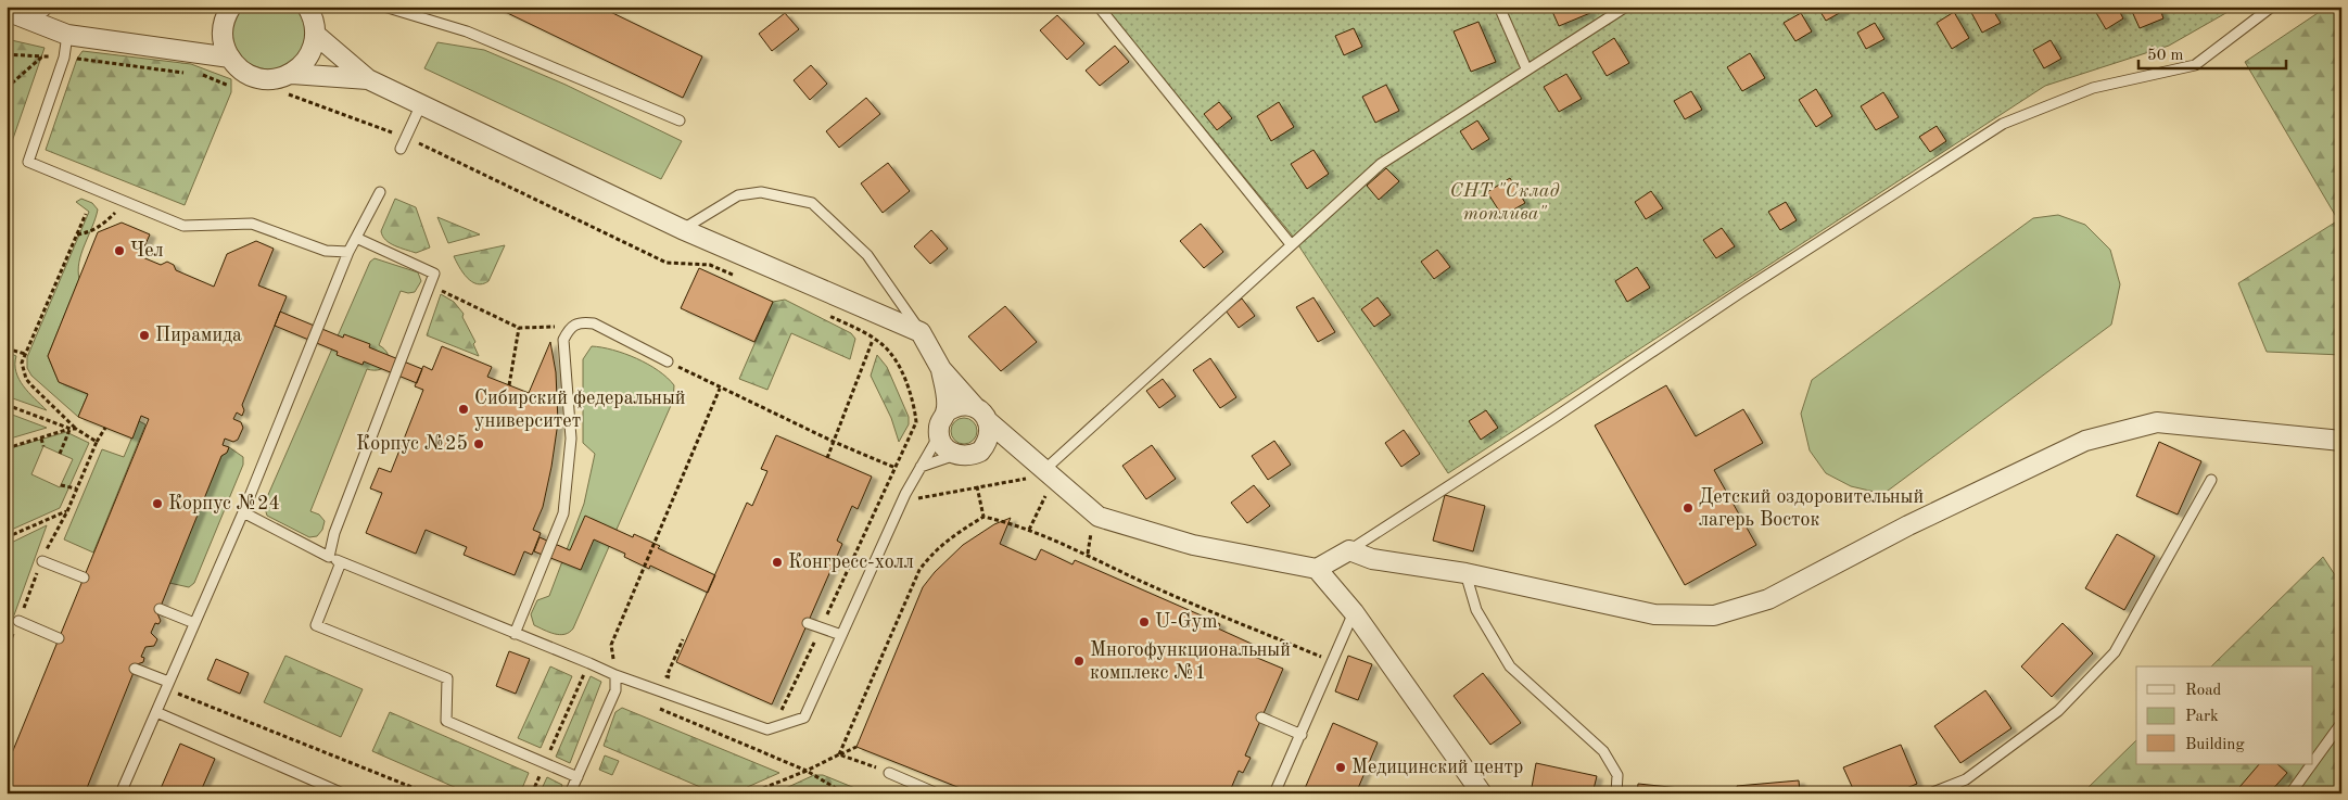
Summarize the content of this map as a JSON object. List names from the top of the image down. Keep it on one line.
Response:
{"parks":["СНТ \"Склад топлива\""],"places":["Чел","Пирамида","Сибирский федеральный университет","Корпус №25","Корпус №24","Детский оздоровительный лагерь Восток","Конгресс-холл","U-Gym","Многофункциональный комплекс №1","Медицинский центр"],"legend":["Road","Park","Building"],"scale_bar":"50 m"}
